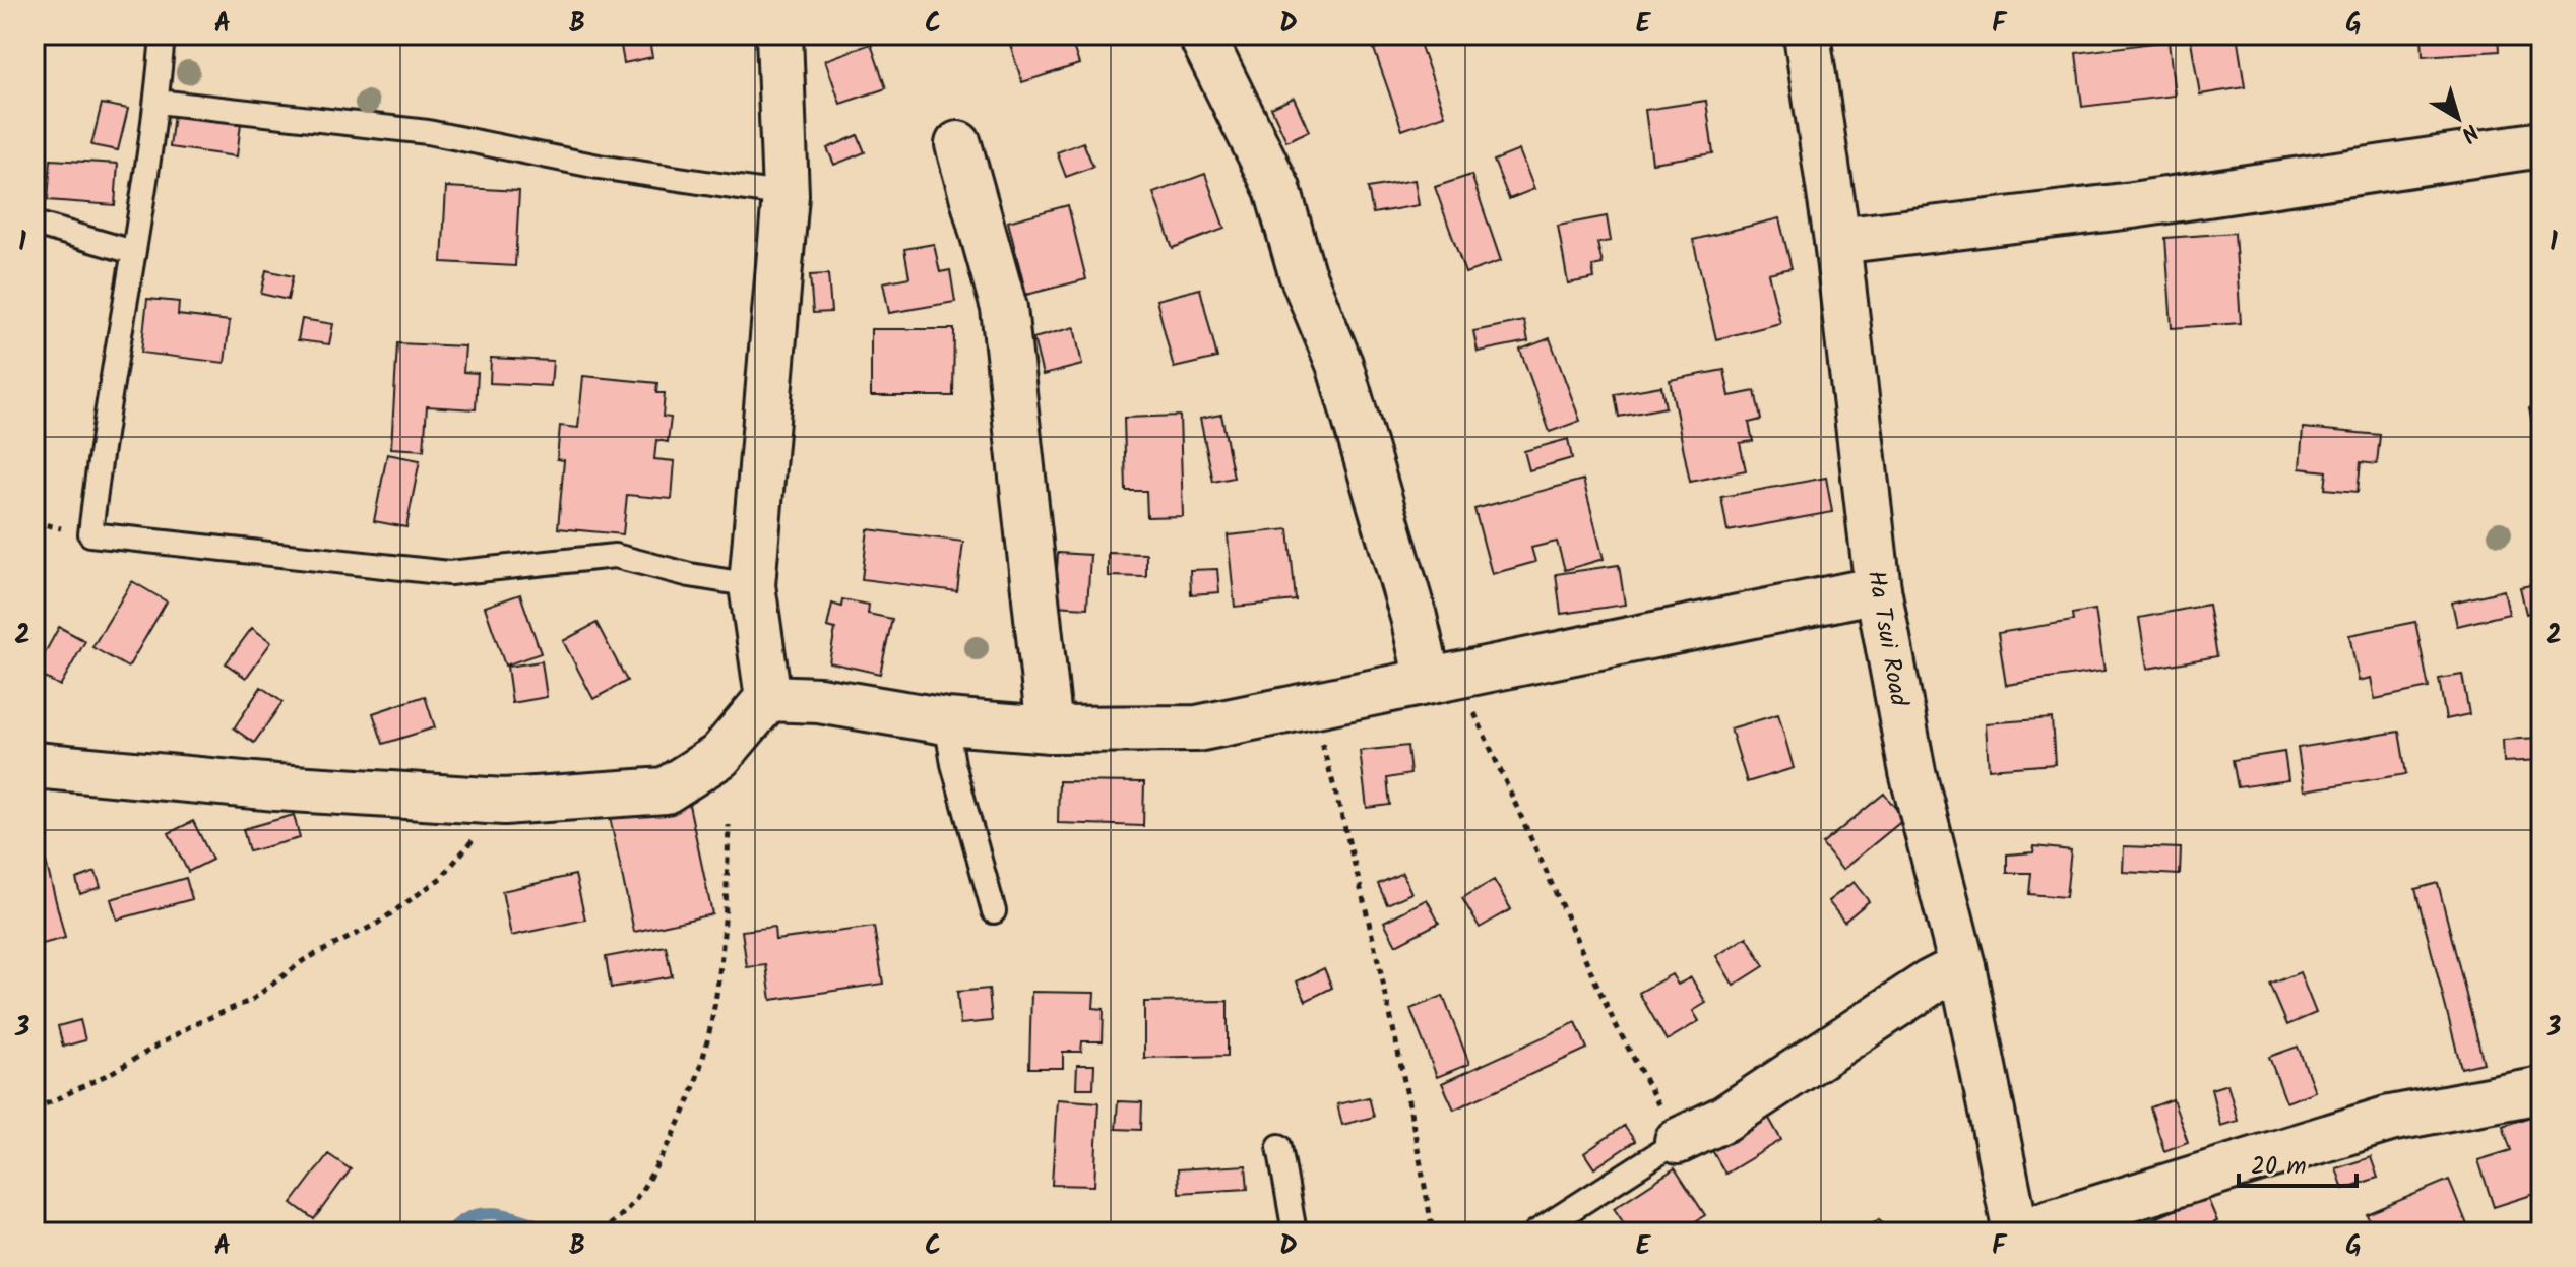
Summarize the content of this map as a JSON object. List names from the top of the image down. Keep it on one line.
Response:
{"streets":{"street":["Ha Tsui Road"]},"scale_bar":"20 m","north":"bottom right","grid":{"columns":["A","B","C","D","E","F","G"],"rows":["1","2","3"]}}
